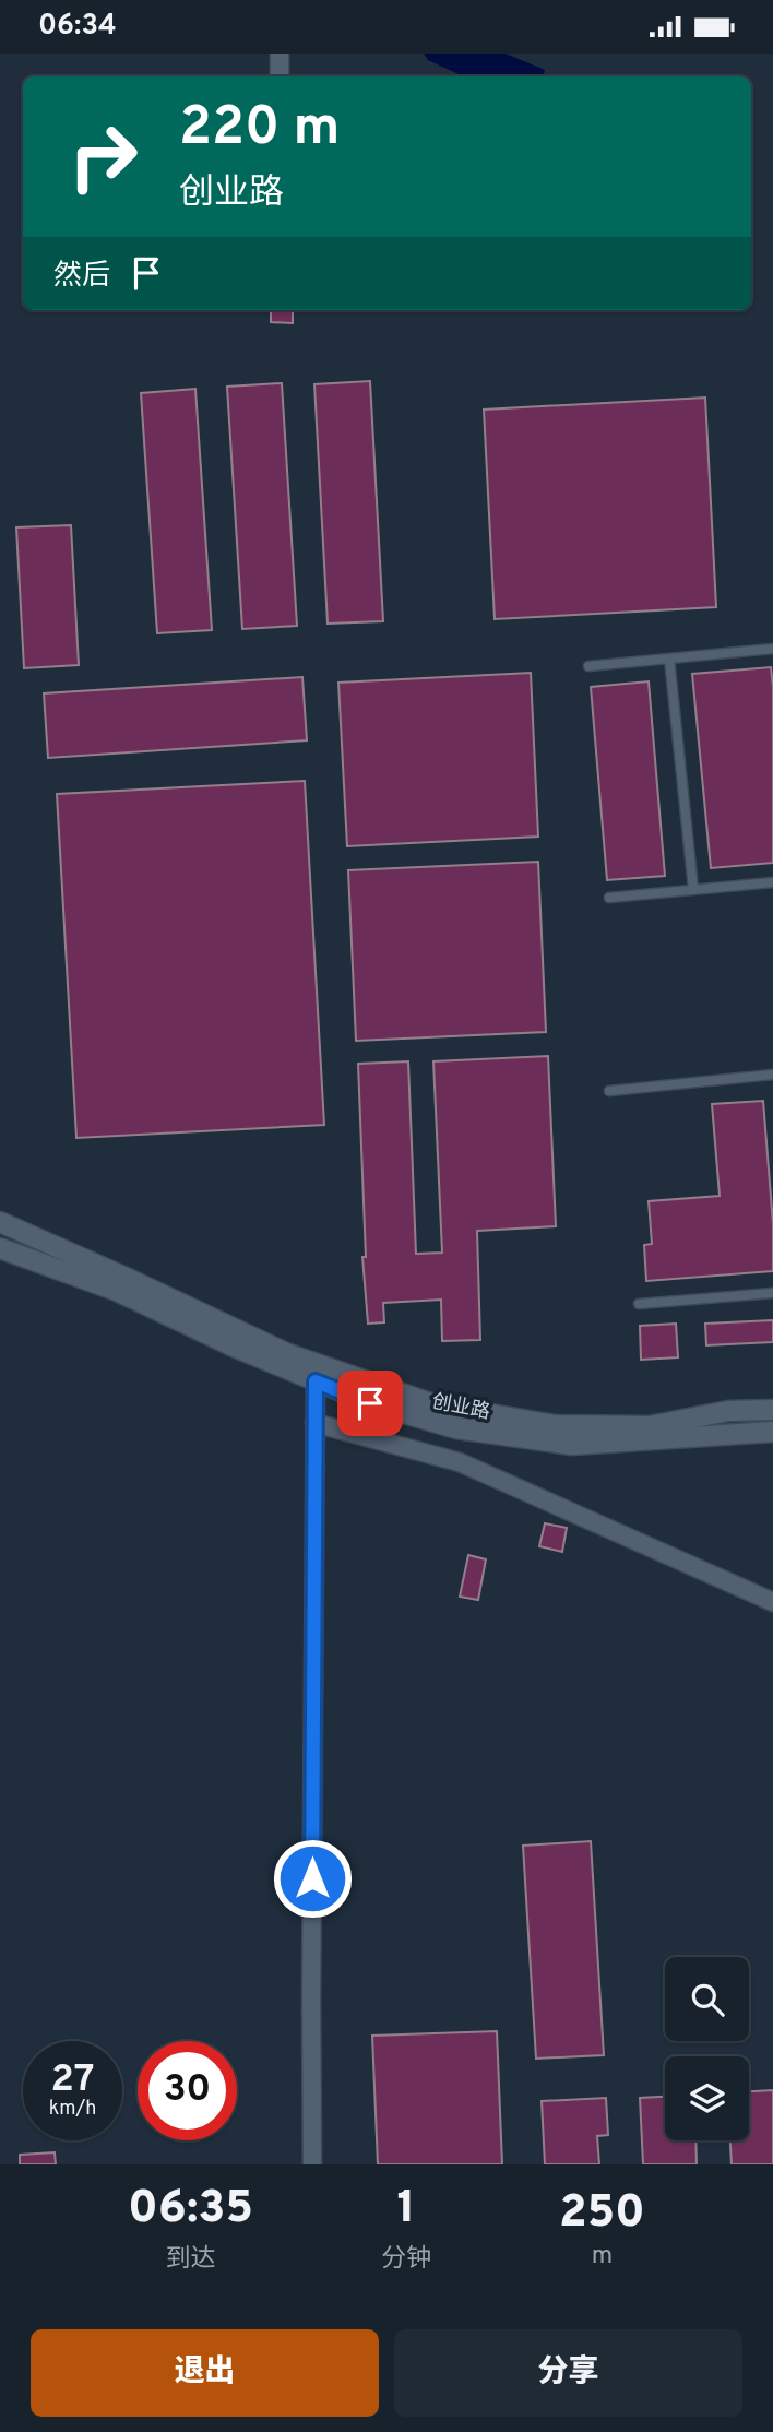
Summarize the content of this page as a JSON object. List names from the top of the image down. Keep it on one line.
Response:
{"streets":{"street":["创业路"]},"page":{"status":"06:34","turn":["220 m","创业路"],"then":"然后","speed":"27 km/h","limit":"30","eta":["06:35","到达","1","分钟","250","m"],"buttons":["退出","分享"]}}
